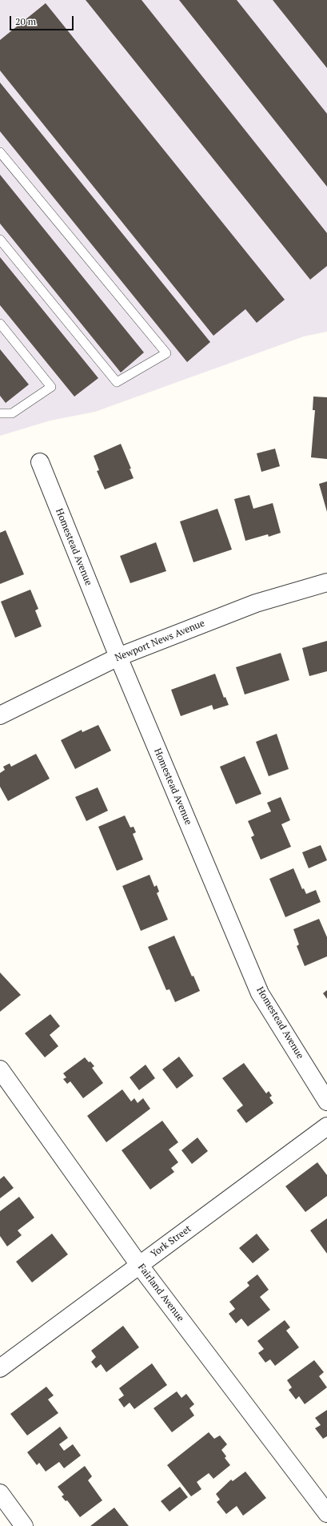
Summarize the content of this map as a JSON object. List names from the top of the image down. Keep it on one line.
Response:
{"streets":{"street":["Homestead Avenue","Newport News Avenue","York Street","Fairland Avenue"]},"crossings":[["Homestead Avenue","Newport News Avenue"],["York Street","Fairland Avenue"]],"scale_bar":"20 m"}
